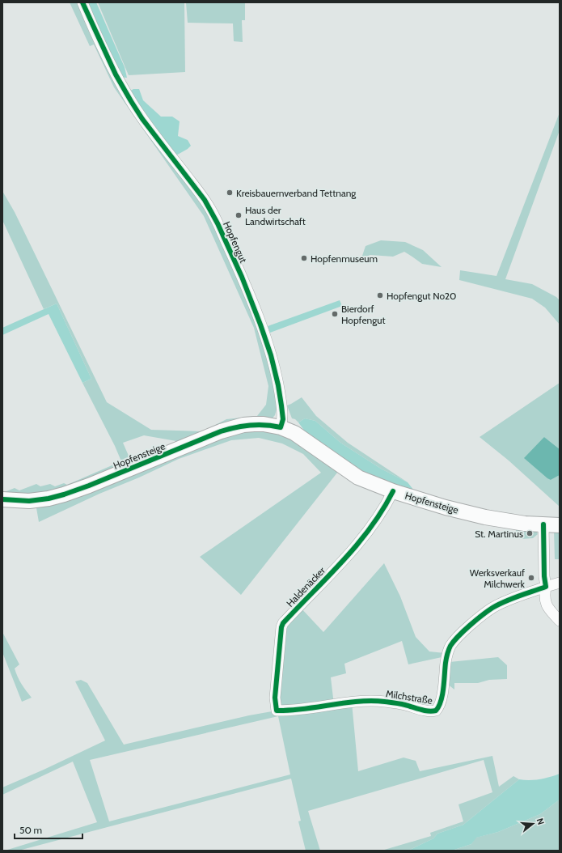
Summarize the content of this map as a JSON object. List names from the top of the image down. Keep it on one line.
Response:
{"streets":{"street":["Hopfengut","Hopfensteige","Haldenäcker","Milchstraße"]},"crossings":[["Hopfengut","Hopfensteige"],["Hopfensteige","Haldenäcker"],["Haldenäcker","Milchstraße"]],"places":["Kreisbauernverband Tettnang","Haus der Landwirtschaft","Hopfenmuseum","Hopfengut No20","Bierdorf Hopfengut","St. Martinus","Werksverkauf Milchwerk"],"scale_bar":"50 m","north":"right"}
